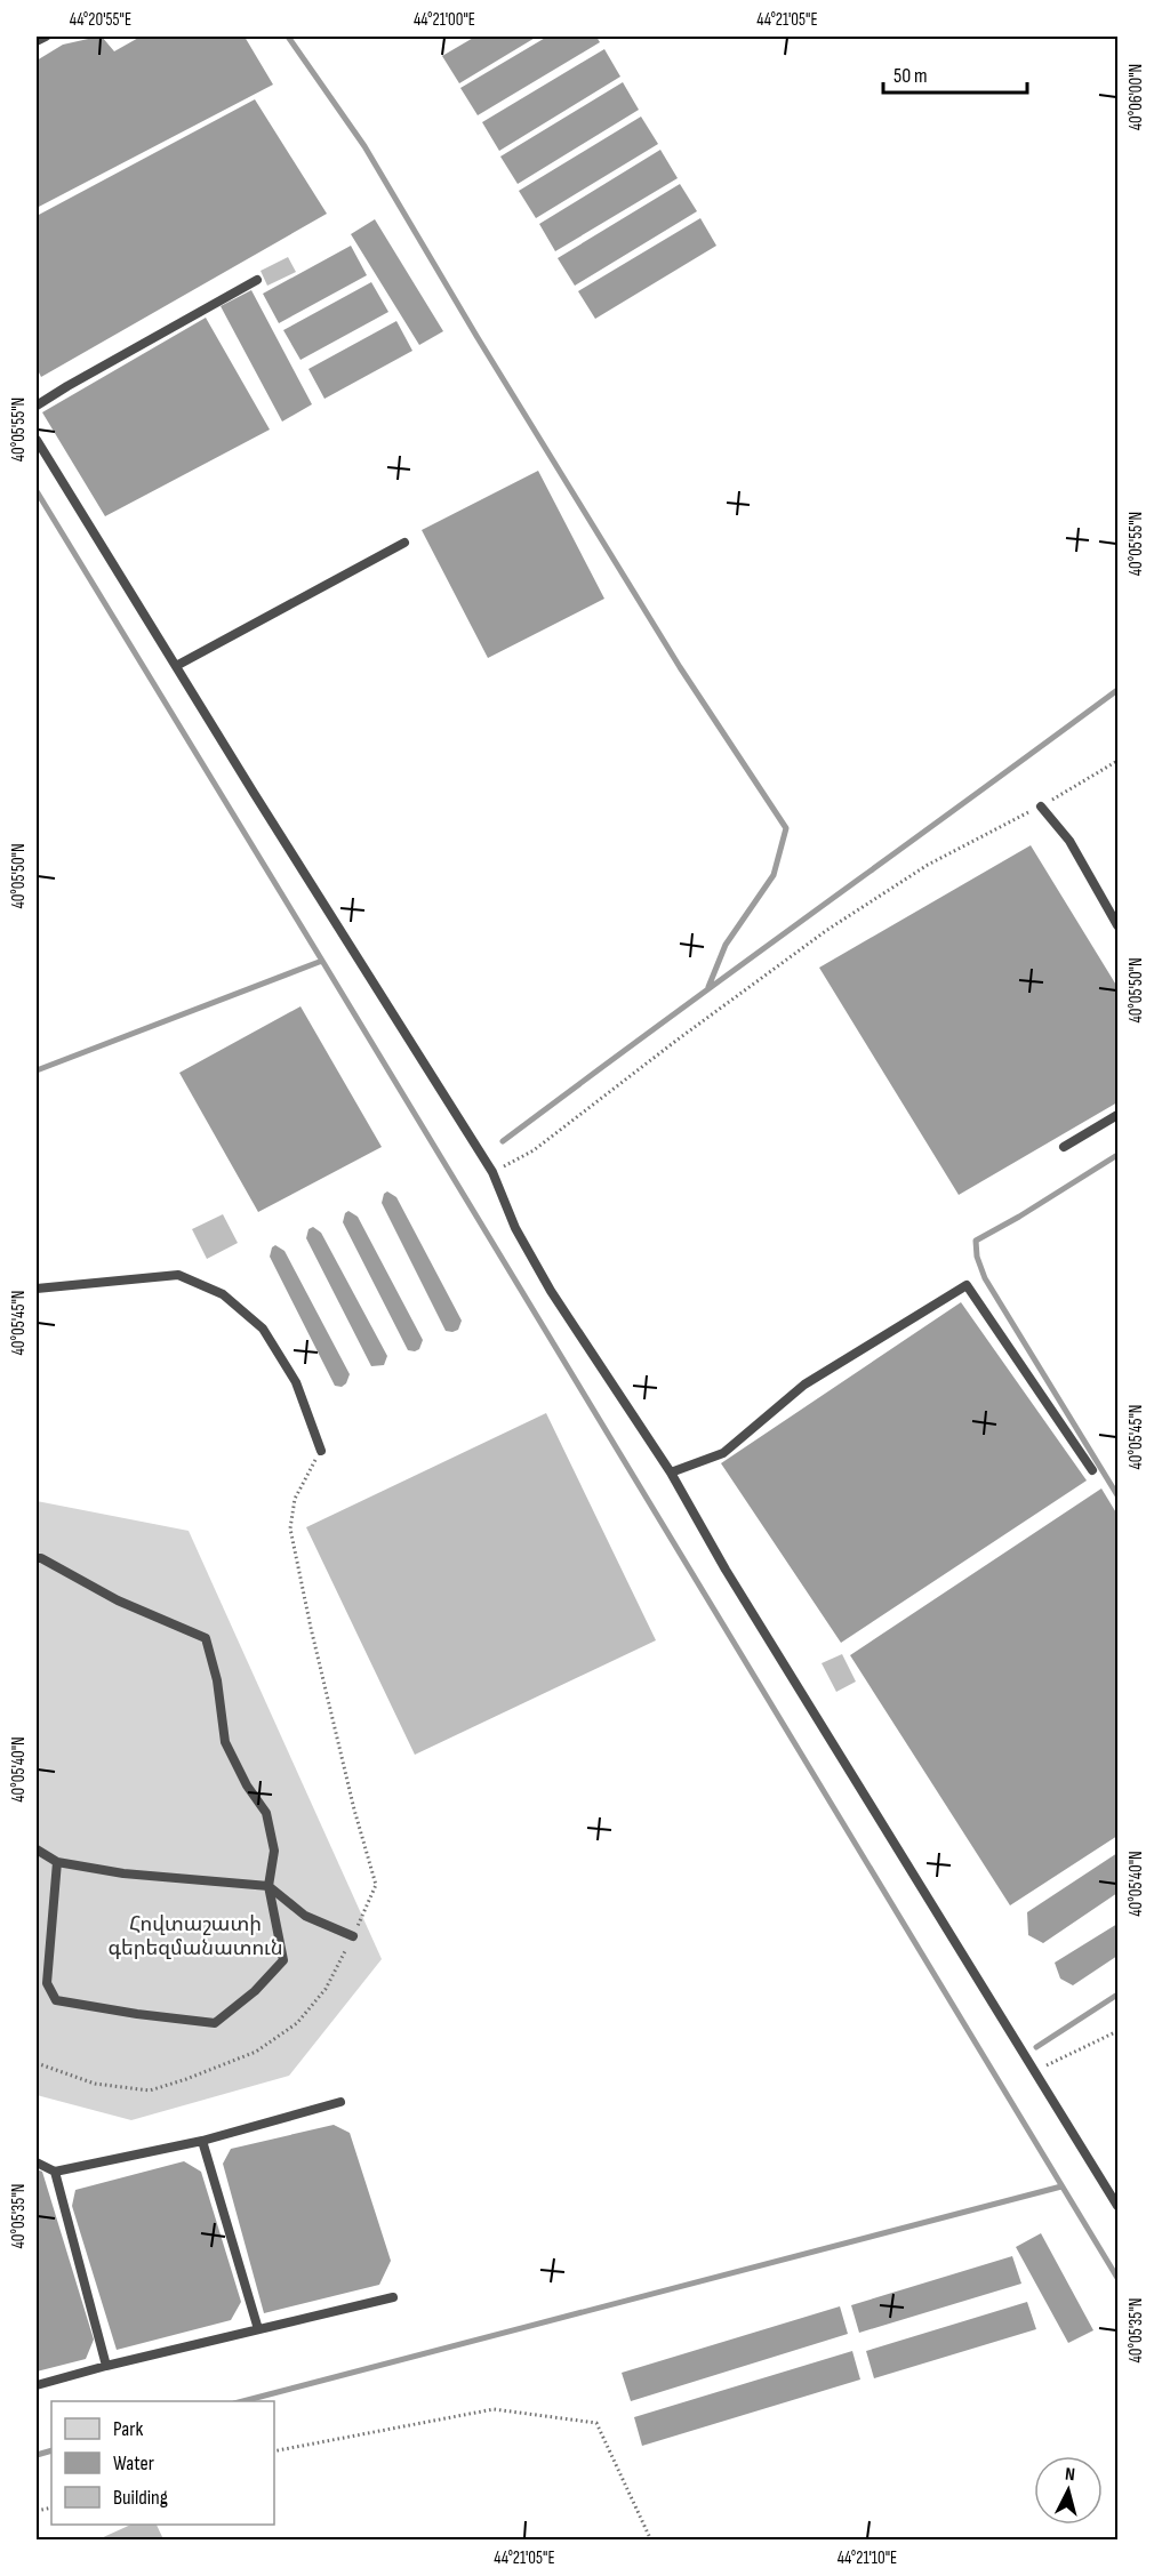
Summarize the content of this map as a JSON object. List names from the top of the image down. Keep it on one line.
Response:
{"parks":["Հովտաշատի գերեզմանատուն"],"legend":["Park","Water","Building"],"scale_bar":"50 m","north":"top","coordinates":["44°20'55\"E","44°21'00\"E","44°21'05\"E","40°06'00\"N","40°05'55\"N","40°05'50\"N","40°05'45\"N","40°05'40\"N","40°05'35\"N","44°21'10\"E"]}
